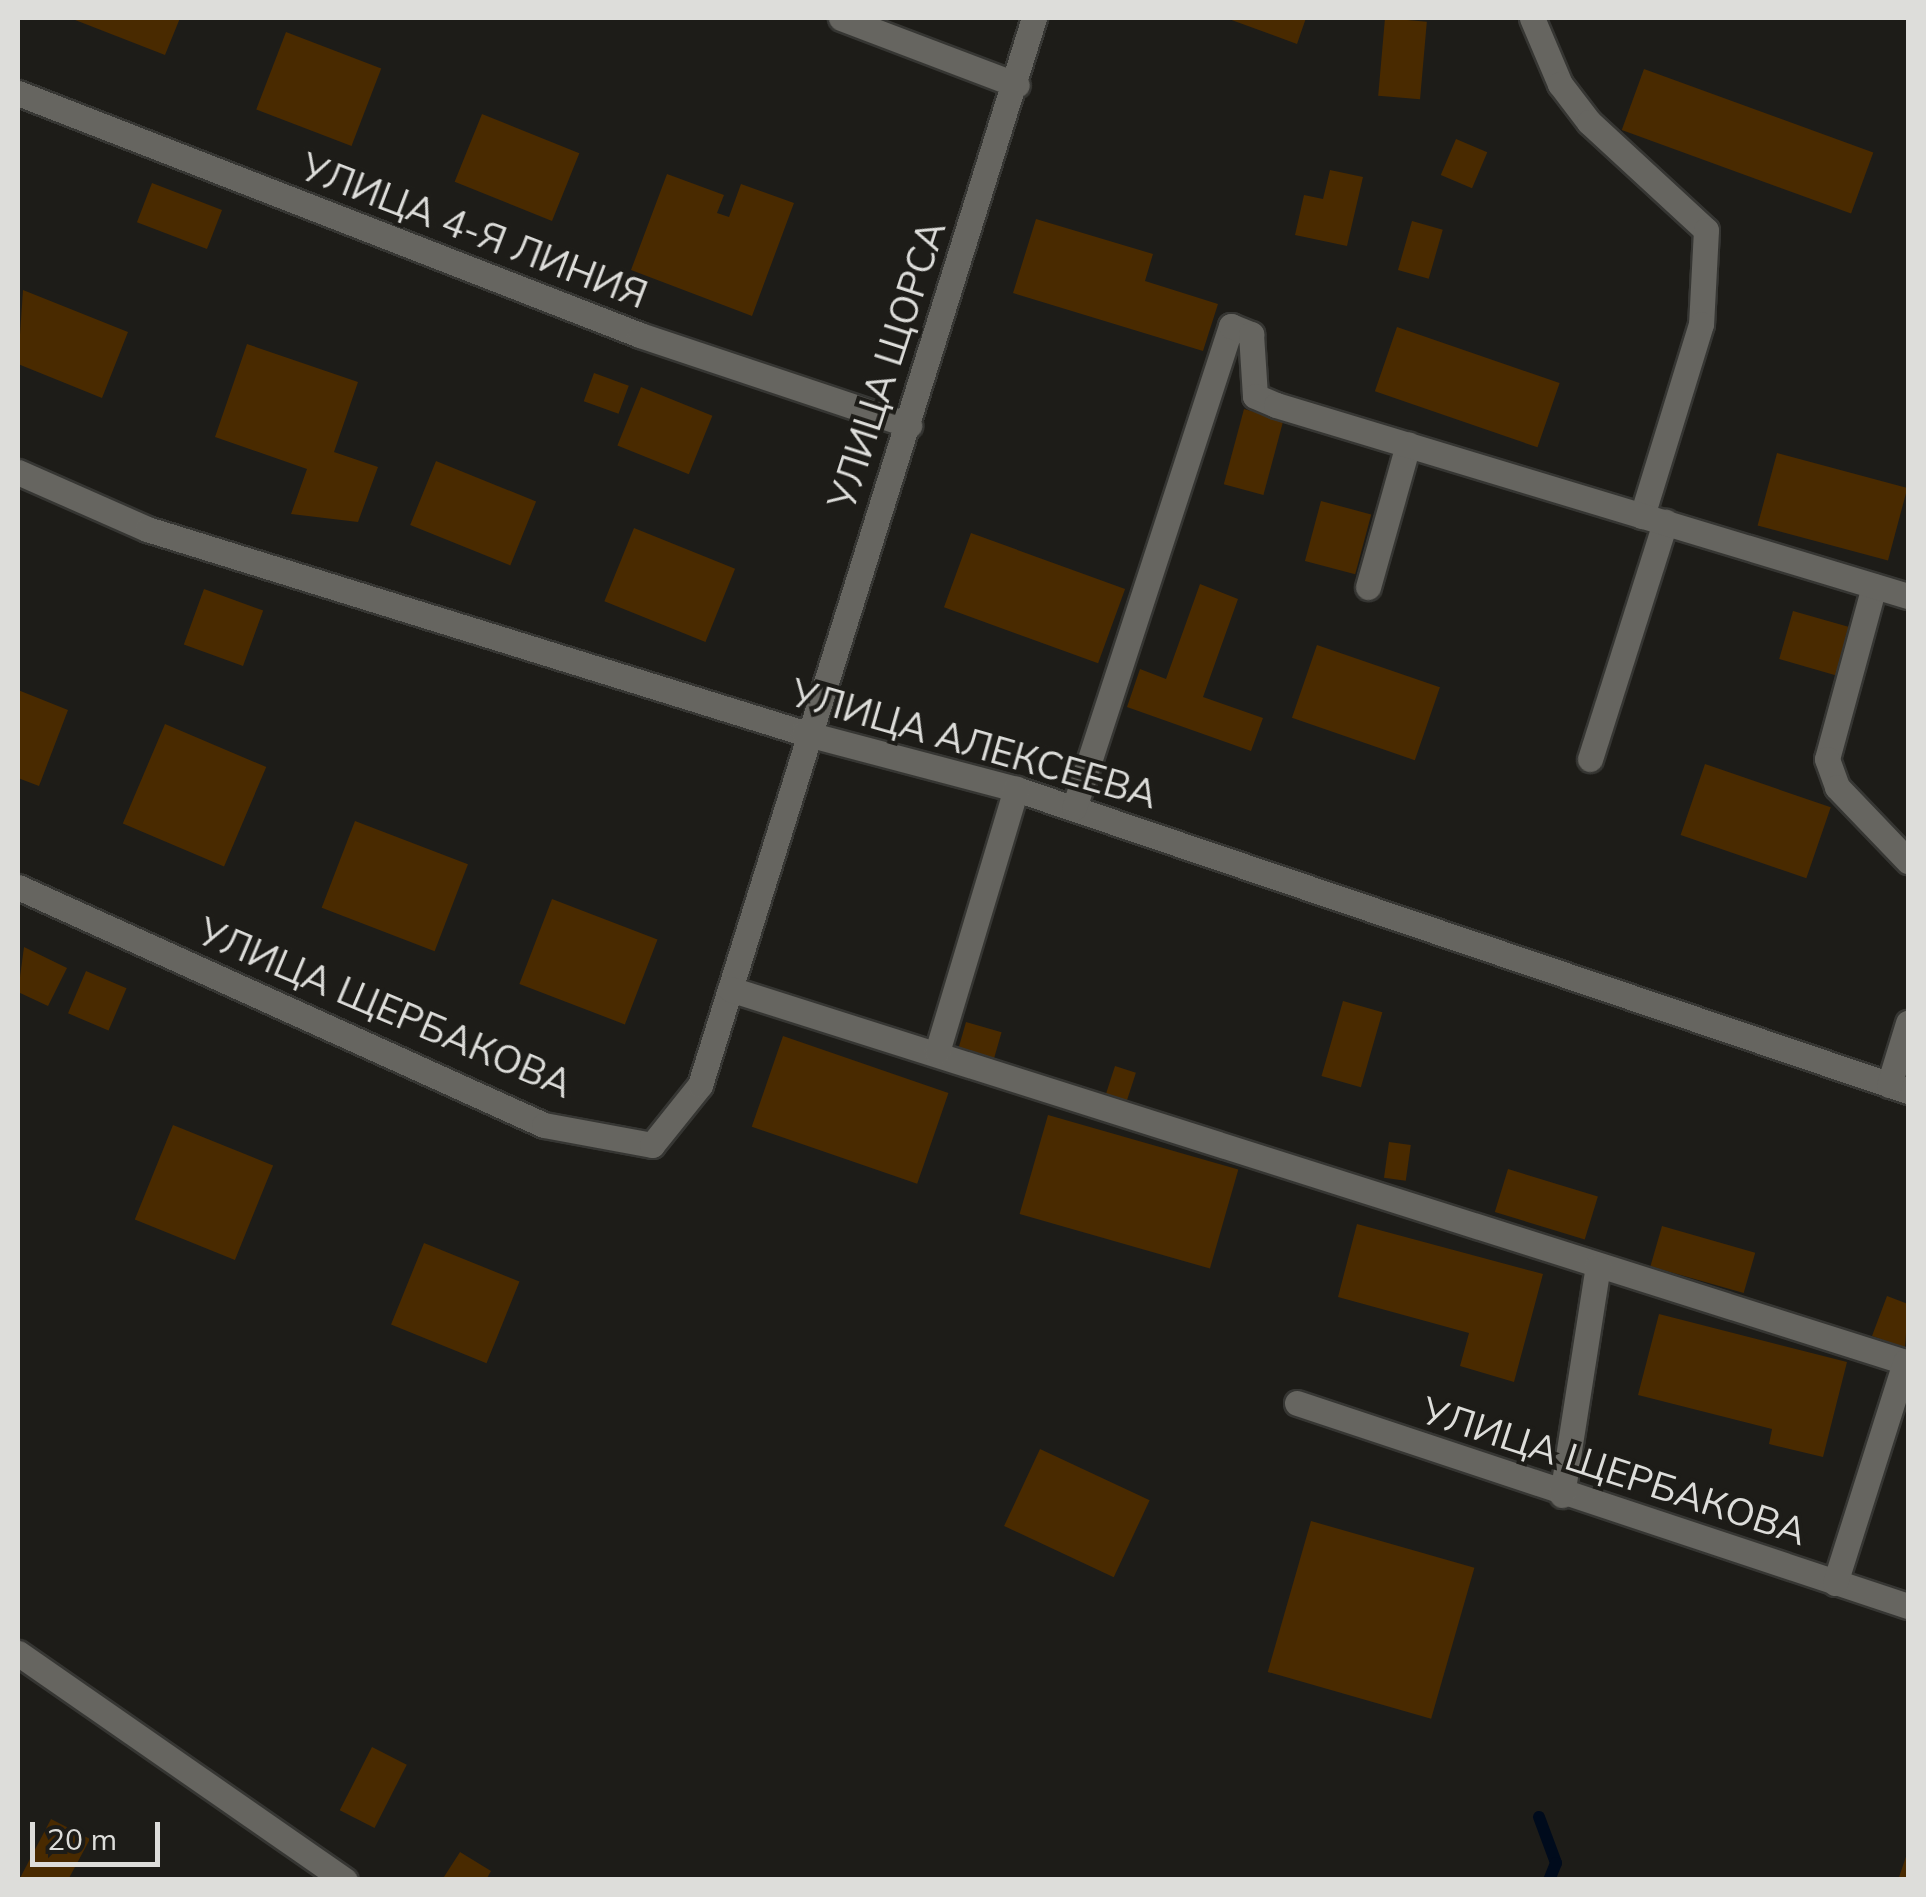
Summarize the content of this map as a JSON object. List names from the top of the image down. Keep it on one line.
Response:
{"streets":{"street":["УЛИЦА 4-Я ЛИНИЯ","УЛИЦА ЩОРСА","УЛИЦА АЛЕКСЕЕВА","УЛИЦА ЩЕРБАКОВА"]},"crossings":[["УЛИЦА 4-Я ЛИНИЯ","УЛИЦА ЩОРСА"],["УЛИЦА ЩОРСА","УЛИЦА АЛЕКСЕЕВА"],["УЛИЦА ЩОРСА","УЛИЦА ЩЕРБАКОВА"],["УЛИЦА АЛЕКСЕЕВА","УЛИЦА ЩЕРБАКОВА"]],"scale_bar":"20 m"}
